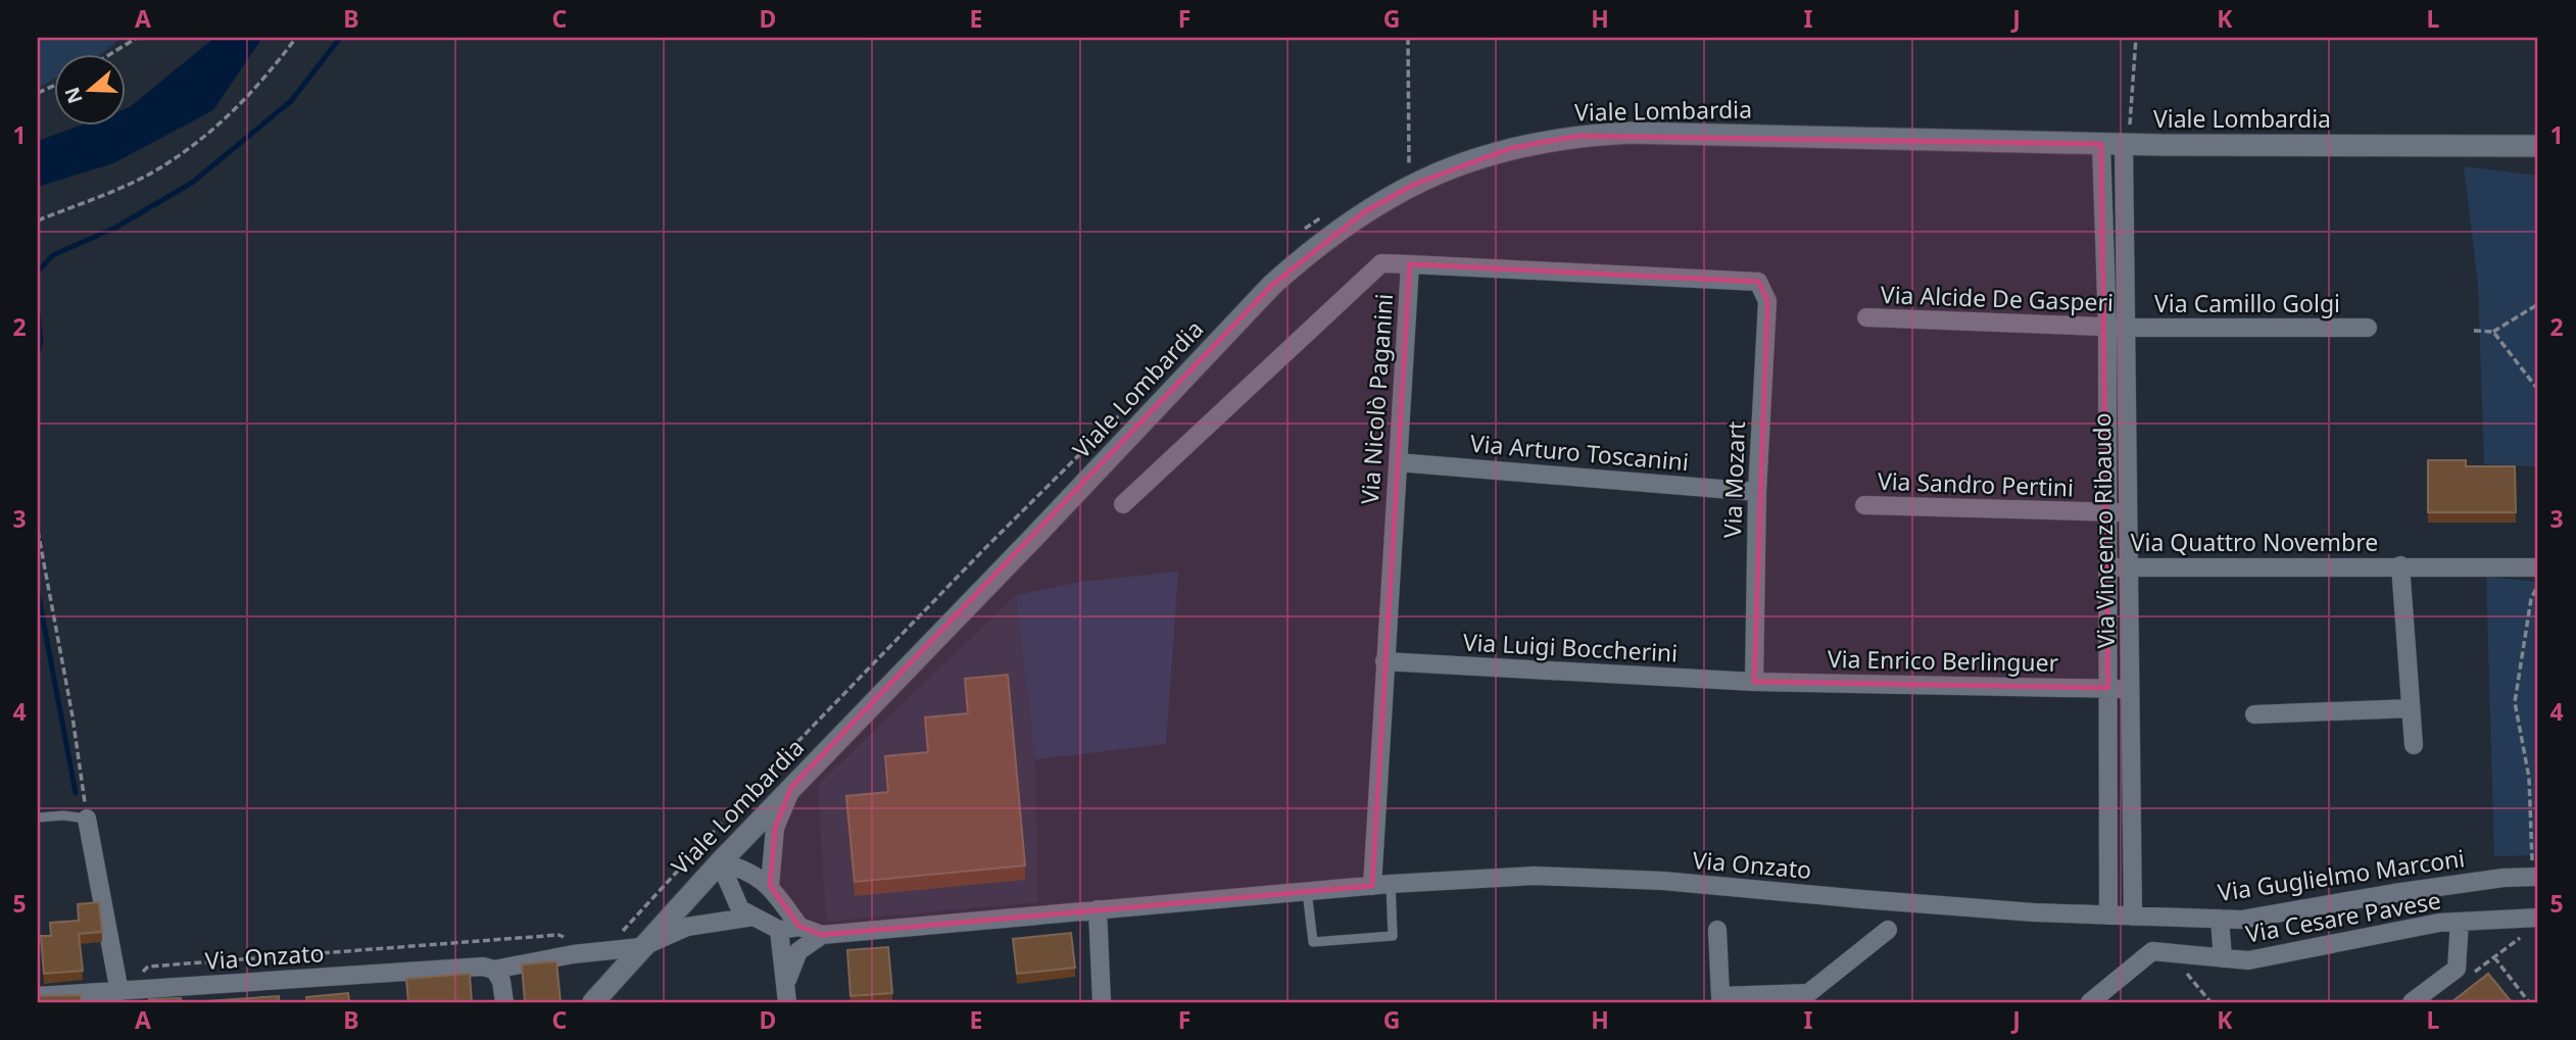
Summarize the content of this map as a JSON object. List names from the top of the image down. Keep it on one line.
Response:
{"streets":{"street":["Viale Lombardia","Via Alcide De Gasperi","Via Camillo Golgi","Via Nicolò Paganini","Via Arturo Toscanini","Via Mozart","Via Sandro Pertini","Via Vincenzo Ribaudo","Via Quattro Novembre","Via Luigi Boccherini","Via Enrico Berlinguer","Via Onzato","Via Guglielmo Marconi","Via Cesare Pavese"]},"crossings":[["Viale Lombardia","Via Vincenzo Ribaudo"],["Viale Lombardia","Via Onzato"],["Via Alcide De Gasperi","Via Camillo Golgi"],["Via Alcide De Gasperi","Via Vincenzo Ribaudo"],["Via Camillo Golgi","Via Vincenzo Ribaudo"],["Via Nicolò Paganini","Via Arturo Toscanini"],["Via Nicolò Paganini","Via Mozart"],["Via Nicolò Paganini","Via Luigi Boccherini"],["Via Nicolò Paganini","Via Onzato"],["Via Arturo Toscanini","Via Mozart"],["Via Mozart","Via Luigi Boccherini"],["Via Mozart","Via Enrico Berlinguer"],["Via Sandro Pertini","Via Vincenzo Ribaudo"],["Via Vincenzo Ribaudo","Via Quattro Novembre"],["Via Vincenzo Ribaudo","Via Enrico Berlinguer"],["Via Vincenzo Ribaudo","Via Onzato"],["Via Vincenzo Ribaudo","Via Guglielmo Marconi"],["Via Luigi Boccherini","Via Enrico Berlinguer"],["Via Onzato","Via Guglielmo Marconi"]],"north":"left","grid":{"columns":["A","B","C","D","E","F","G","H","I","J","K","L"],"rows":["1","2","3","4","5"]}}
